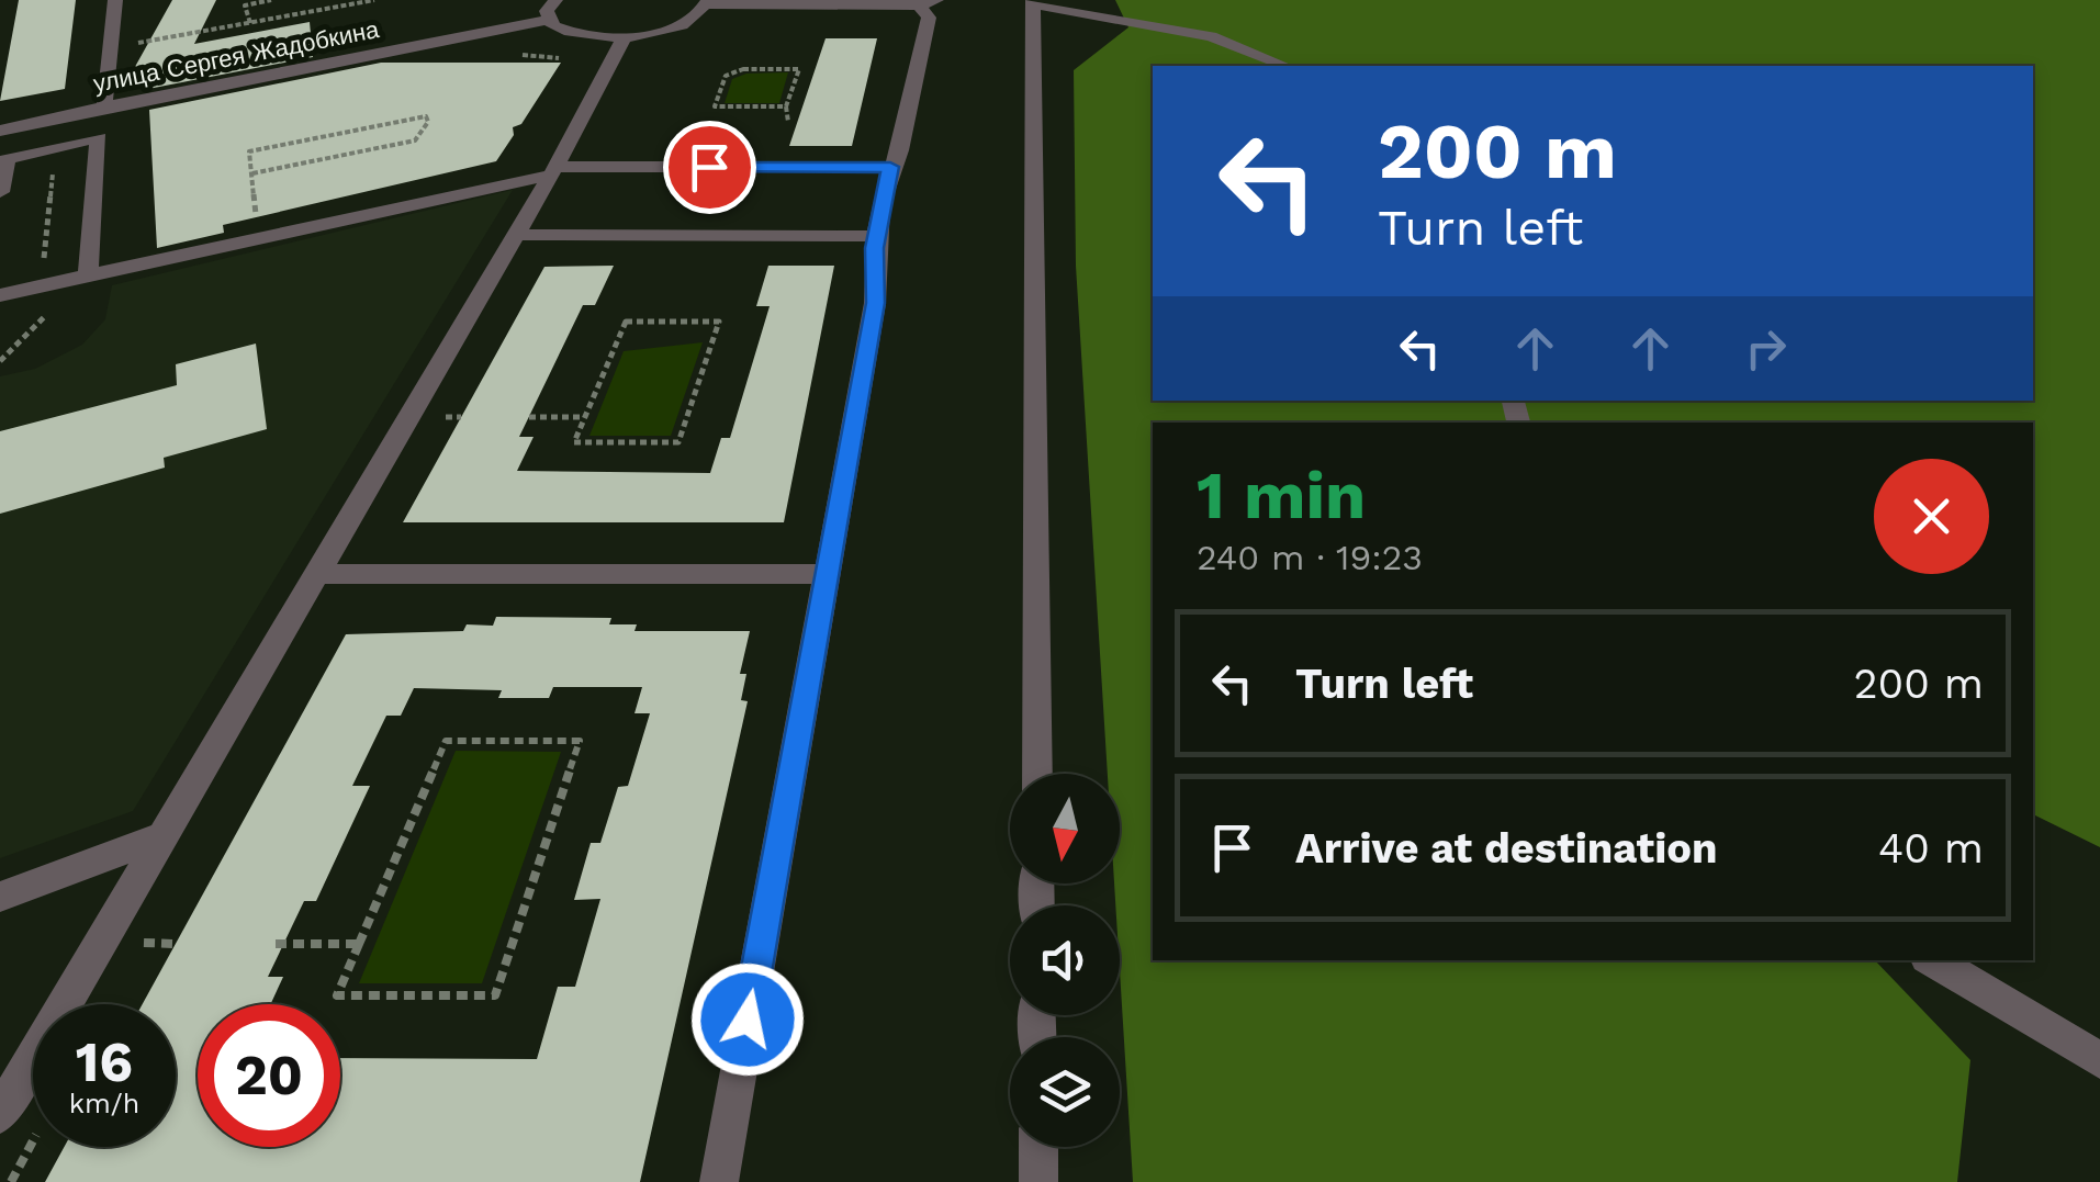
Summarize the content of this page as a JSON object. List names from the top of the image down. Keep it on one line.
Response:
{"streets":{"street":["улица Сергея Жадобкина"]},"north":"bottom","page":{"turn":["200 m","Turn left"],"heading":["1 min","240 m · 19:23"],"list":[{"name":"Turn left","value":"200 m"},{"name":"Arrive at destination","value":"40 m"}],"speed":"16 km/h","limit":"20"}}
